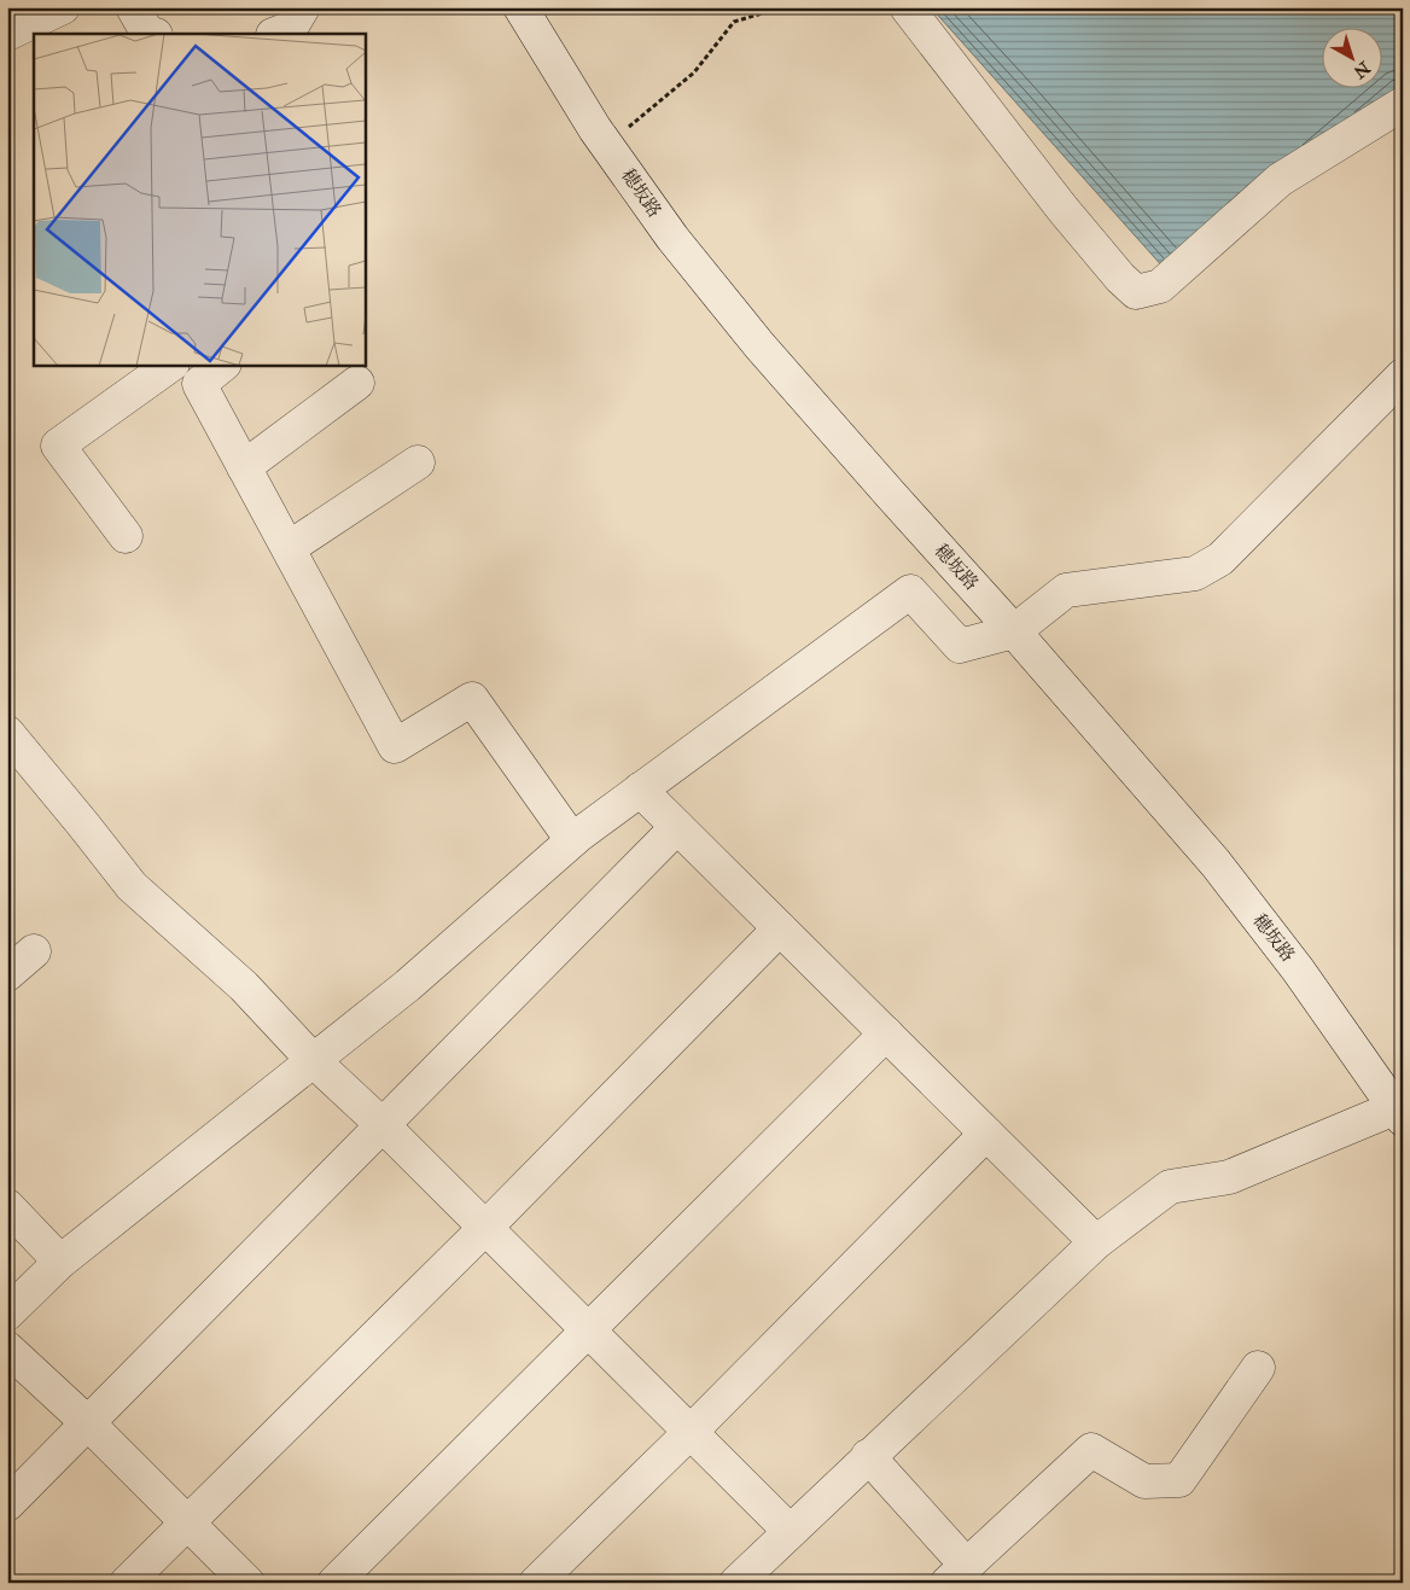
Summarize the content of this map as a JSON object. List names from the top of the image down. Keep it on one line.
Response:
{"streets":{"street":["穂坂路"]},"north":"bottom right"}
